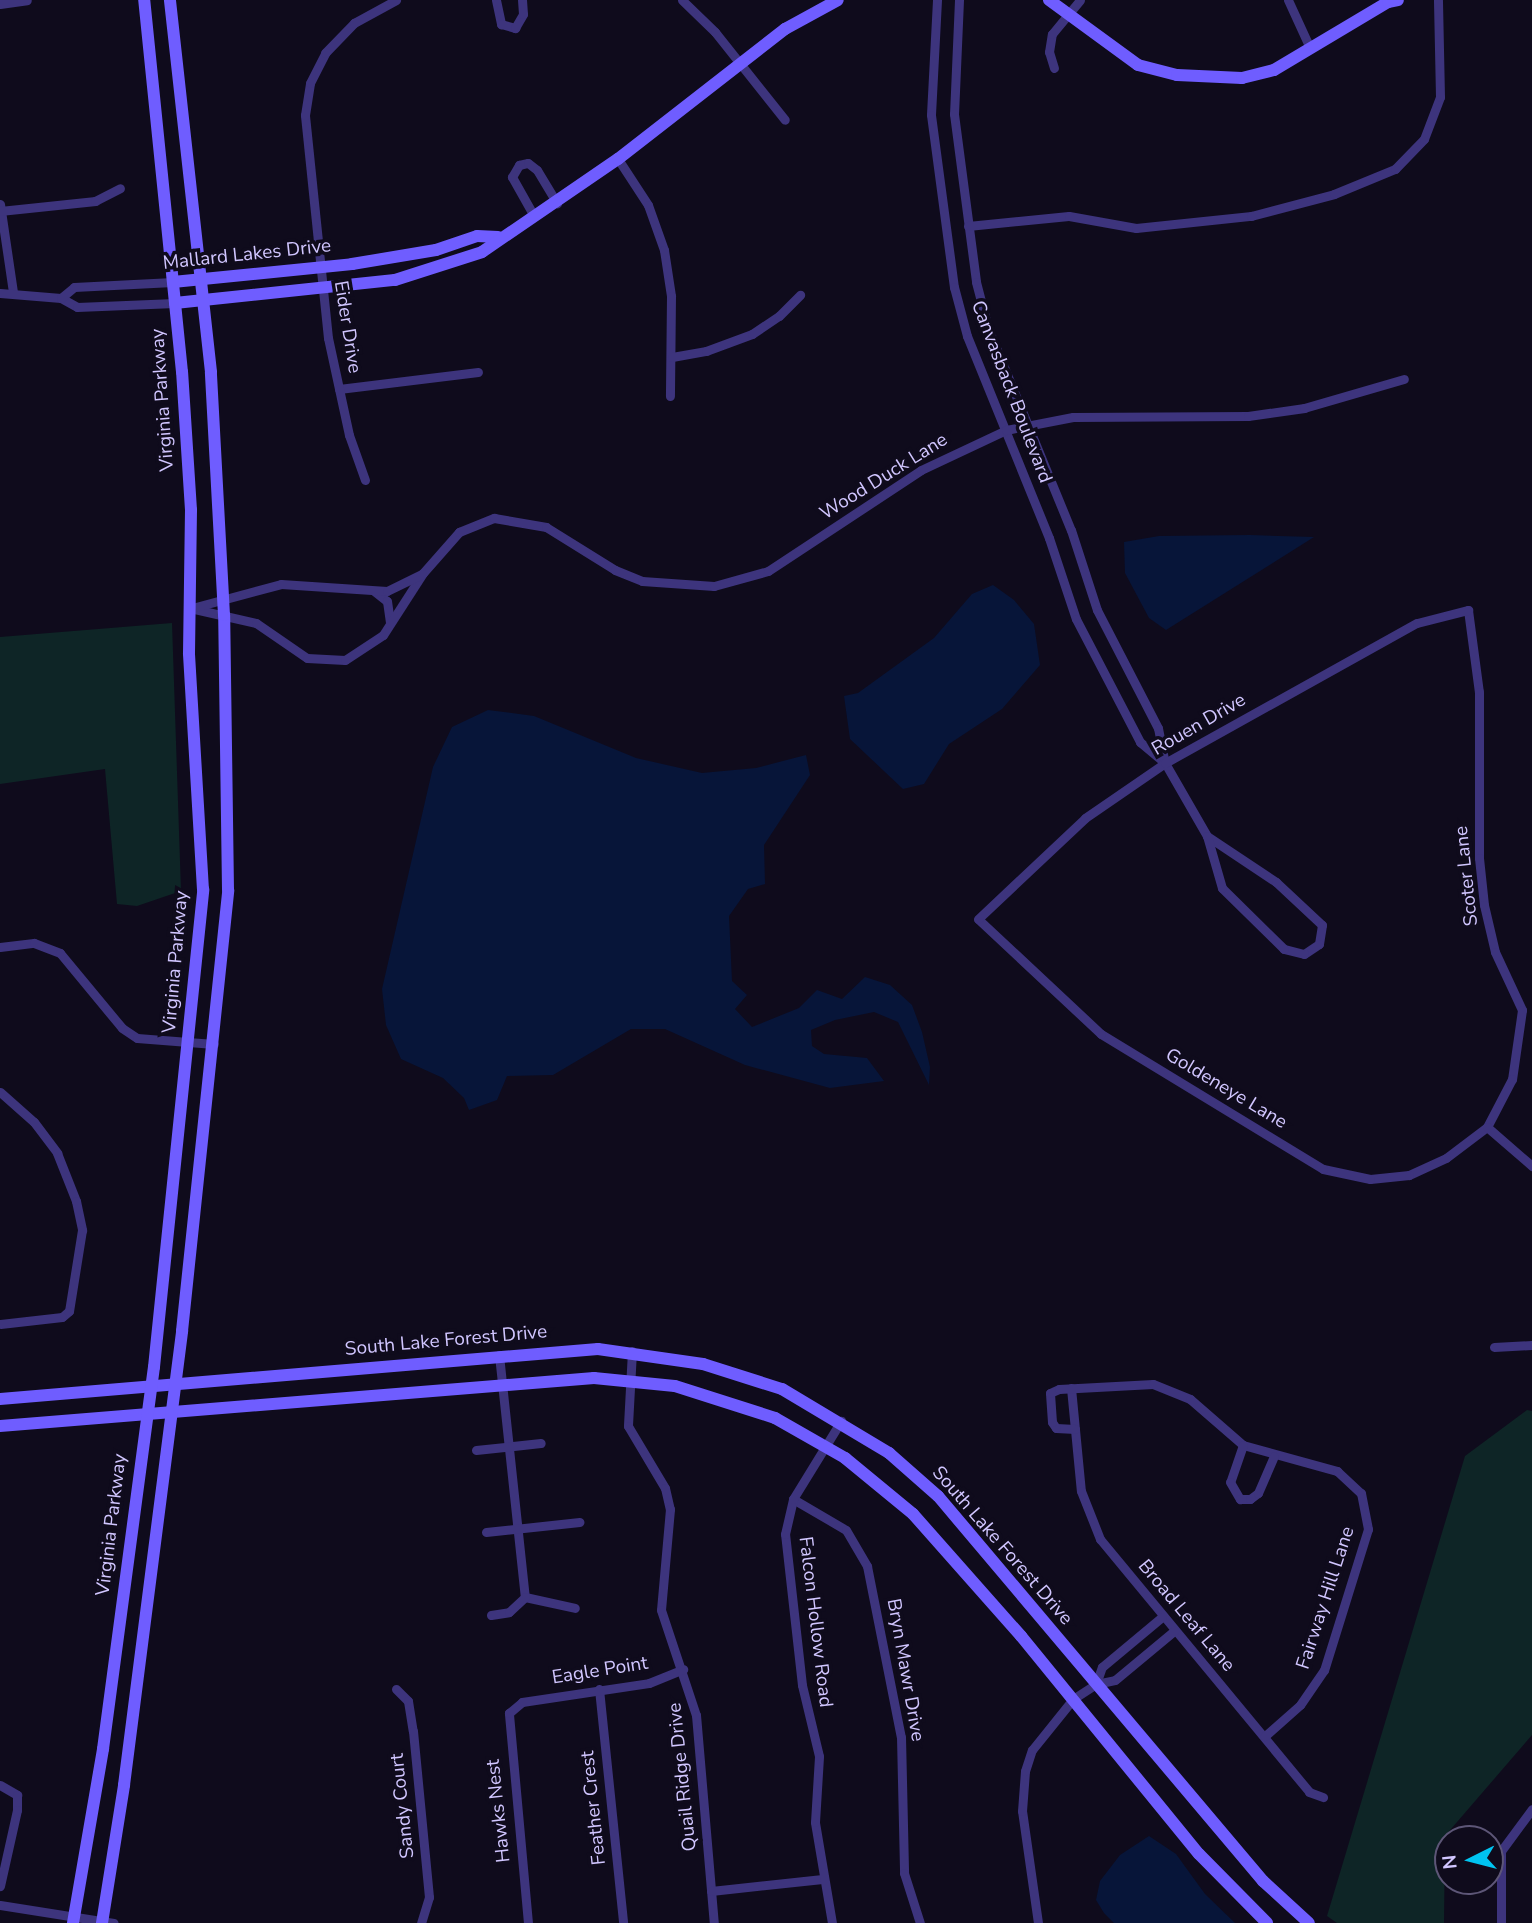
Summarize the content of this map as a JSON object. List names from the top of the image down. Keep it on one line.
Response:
{"streets":{"main road":["Mallard Lakes Drive","Virginia Parkway","South Lake Forest Drive"],"street":["Eider Drive","Canvasback Boulevard","Wood Duck Lane","Rouen Drive","Scoter Lane","Goldeneye Lane","Fairway Hill Lane","Broad Leaf Lane","Falcon Hollow Road","Bryn Mawr Drive","Eagle Point","Quail Ridge Drive","Sandy Court","Feather Crest","Hawks Nest"]},"crossings":[["Mallard Lakes Drive","Eider Drive"],["Mallard Lakes Drive","Virginia Parkway"],["Canvasback Boulevard","Wood Duck Lane"],["Canvasback Boulevard","Rouen Drive"],["Virginia Parkway","Wood Duck Lane"],["Virginia Parkway","South Lake Forest Drive"],["Rouen Drive","Scoter Lane"],["Rouen Drive","Goldeneye Lane"],["Scoter Lane","Goldeneye Lane"],["South Lake Forest Drive","Falcon Hollow Road"],["South Lake Forest Drive","Quail Ridge Drive"],["Fairway Hill Lane","Broad Leaf Lane"],["Falcon Hollow Road","Bryn Mawr Drive"],["Eagle Point","Quail Ridge Drive"],["Eagle Point","Feather Crest"],["Eagle Point","Hawks Nest"]],"north":"left"}
